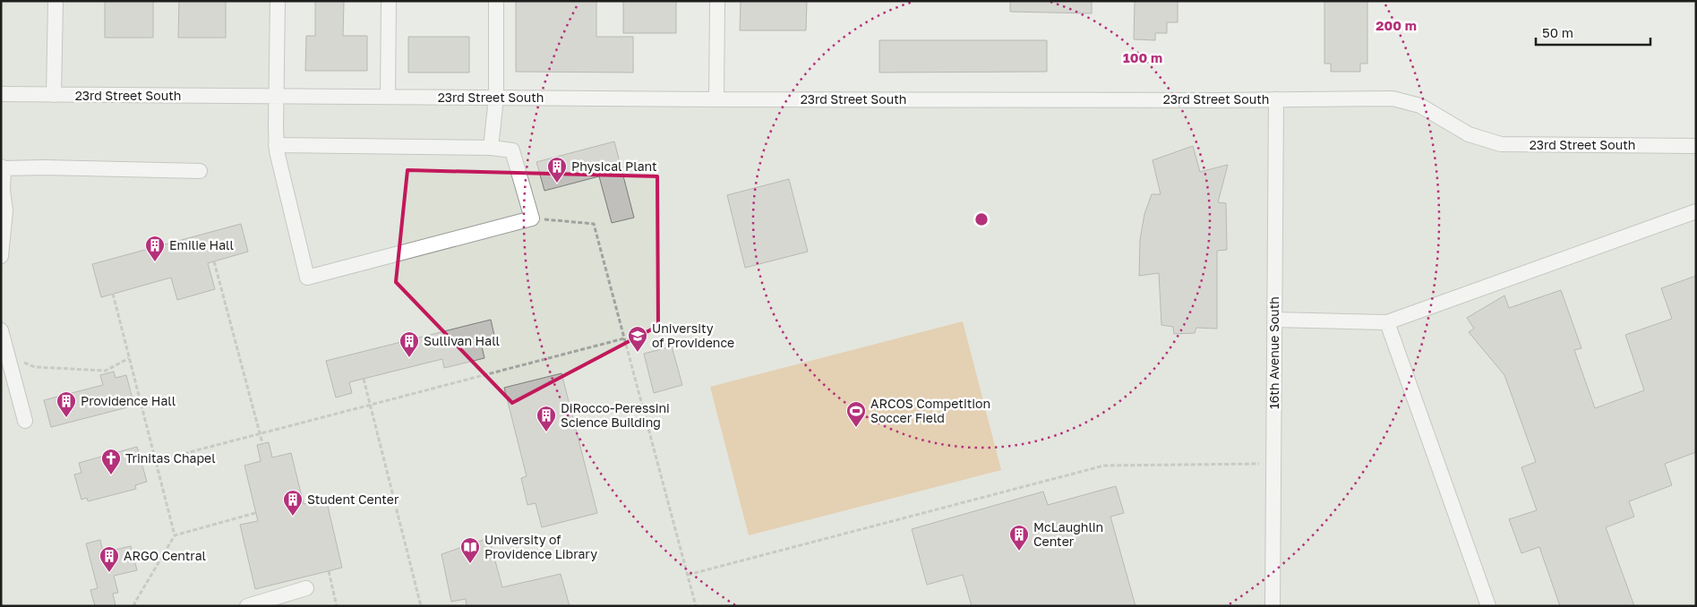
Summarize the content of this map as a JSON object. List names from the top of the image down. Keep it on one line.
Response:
{"streets":{"street":["23rd Street South","16th Avenue South"]},"crossings":[["23rd Street South","16th Avenue South"]],"places":{"building":["Physical Plant","Emilie Hall","Sullivan Hall","Providence Hall","DiRocco-Peressini Science Building","Student Center","McLaughlin Center","ARGO Central"],"school or university":["University of Providence"],"sports":["ARCOS Competition Soccer Field"],"church":["Trinitas Chapel"],"library":["University of Providence Library"]},"scale_bar":"50 m","rings":["200 m","100 m"]}
